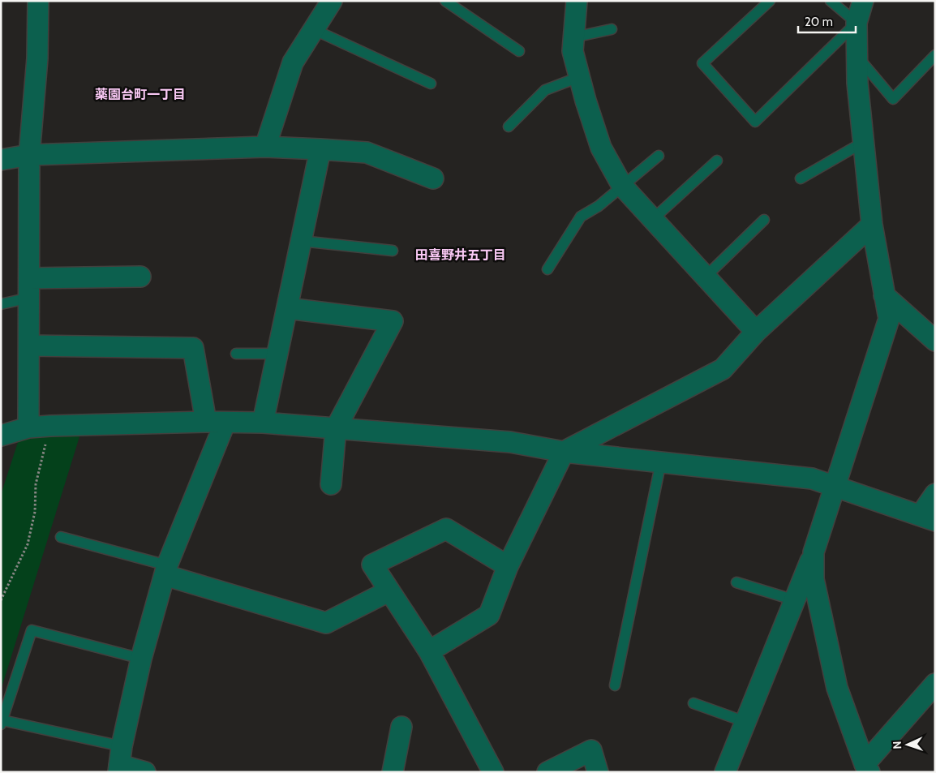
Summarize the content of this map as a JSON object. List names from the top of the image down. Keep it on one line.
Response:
{"districts":["薬園台町一丁目","田喜野井五丁目"],"scale_bar":"20 m","north":"left"}
